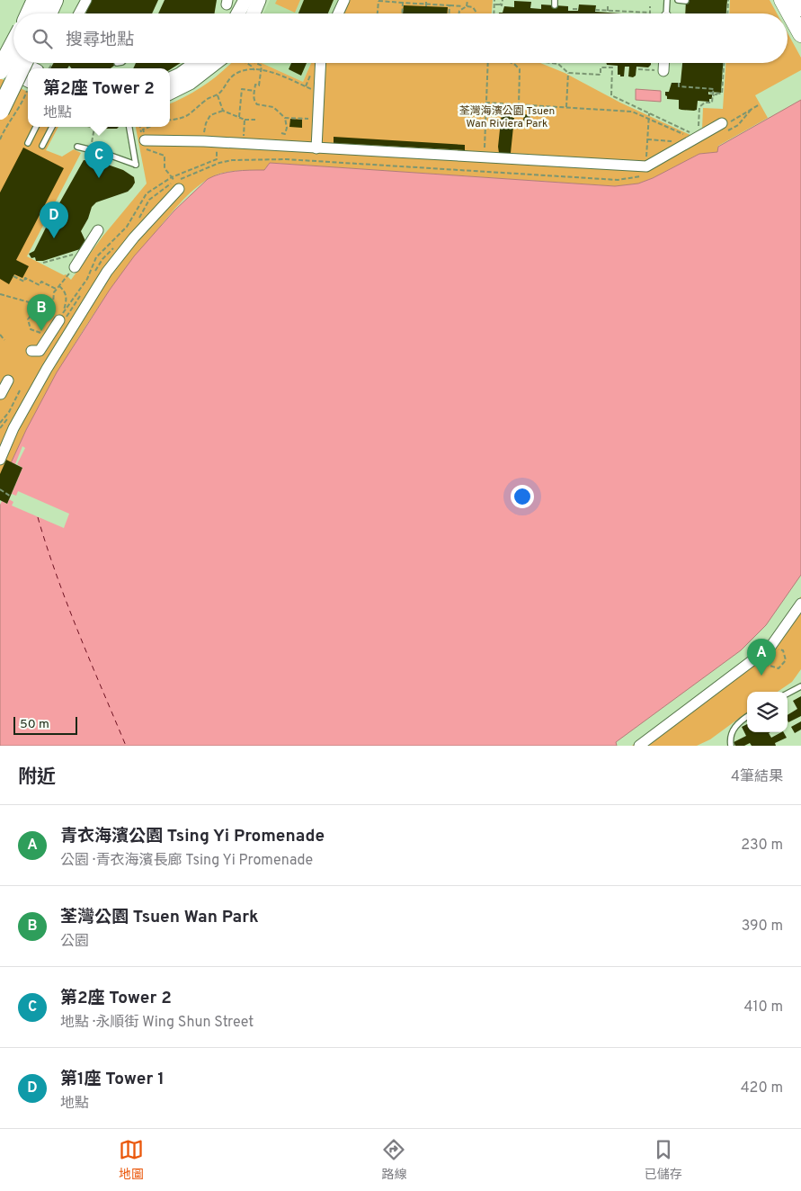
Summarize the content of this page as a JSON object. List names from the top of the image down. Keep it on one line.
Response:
{"parks":["荃灣海濱公園 Tsuen Wan Riviera Park"],"scale_bar":"50 m","page":{"search":"搜尋地點","popup":["第2座 Tower 2","地點"],"pins":["C","D","B","A"],"scale":"50 m","heading":["附近","4筆結果"],"list":[{"mark":"A","name":"青衣海濱公園 Tsing Yi Promenade","note":"公園 · 青衣海濱長廊 Tsing Yi Promenade","value":"230 m"},{"mark":"B","name":"荃灣公園 Tsuen Wan Park","note":"公園","value":"390 m"},{"mark":"C","name":"第2座 Tower 2","note":"地點 · 永順街 Wing Shun Street","value":"410 m"},{"mark":"D","name":"第1座 Tower 1","note":"地點","value":"420 m"}],"nav":["地圖","路線","已儲存"]}}
